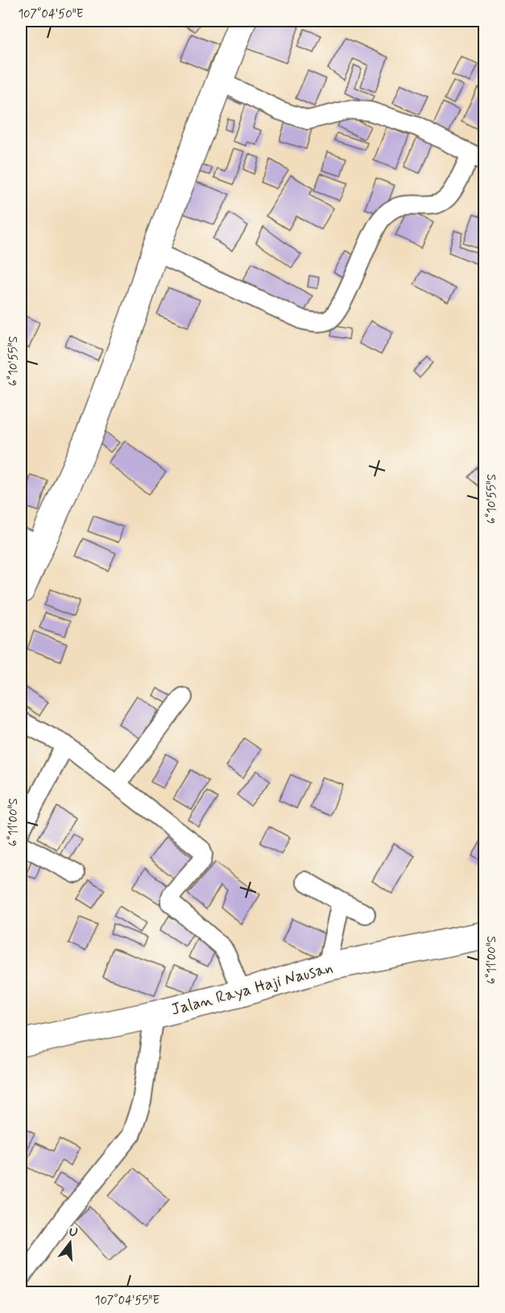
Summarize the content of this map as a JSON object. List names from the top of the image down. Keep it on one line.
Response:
{"streets":{"street":["Jalan Raya Haji Nausan"]},"north":"top","coordinates":["107°04'50\"E","6°10'55\"S","6°11'00\"S","107°04'55\"E"]}
